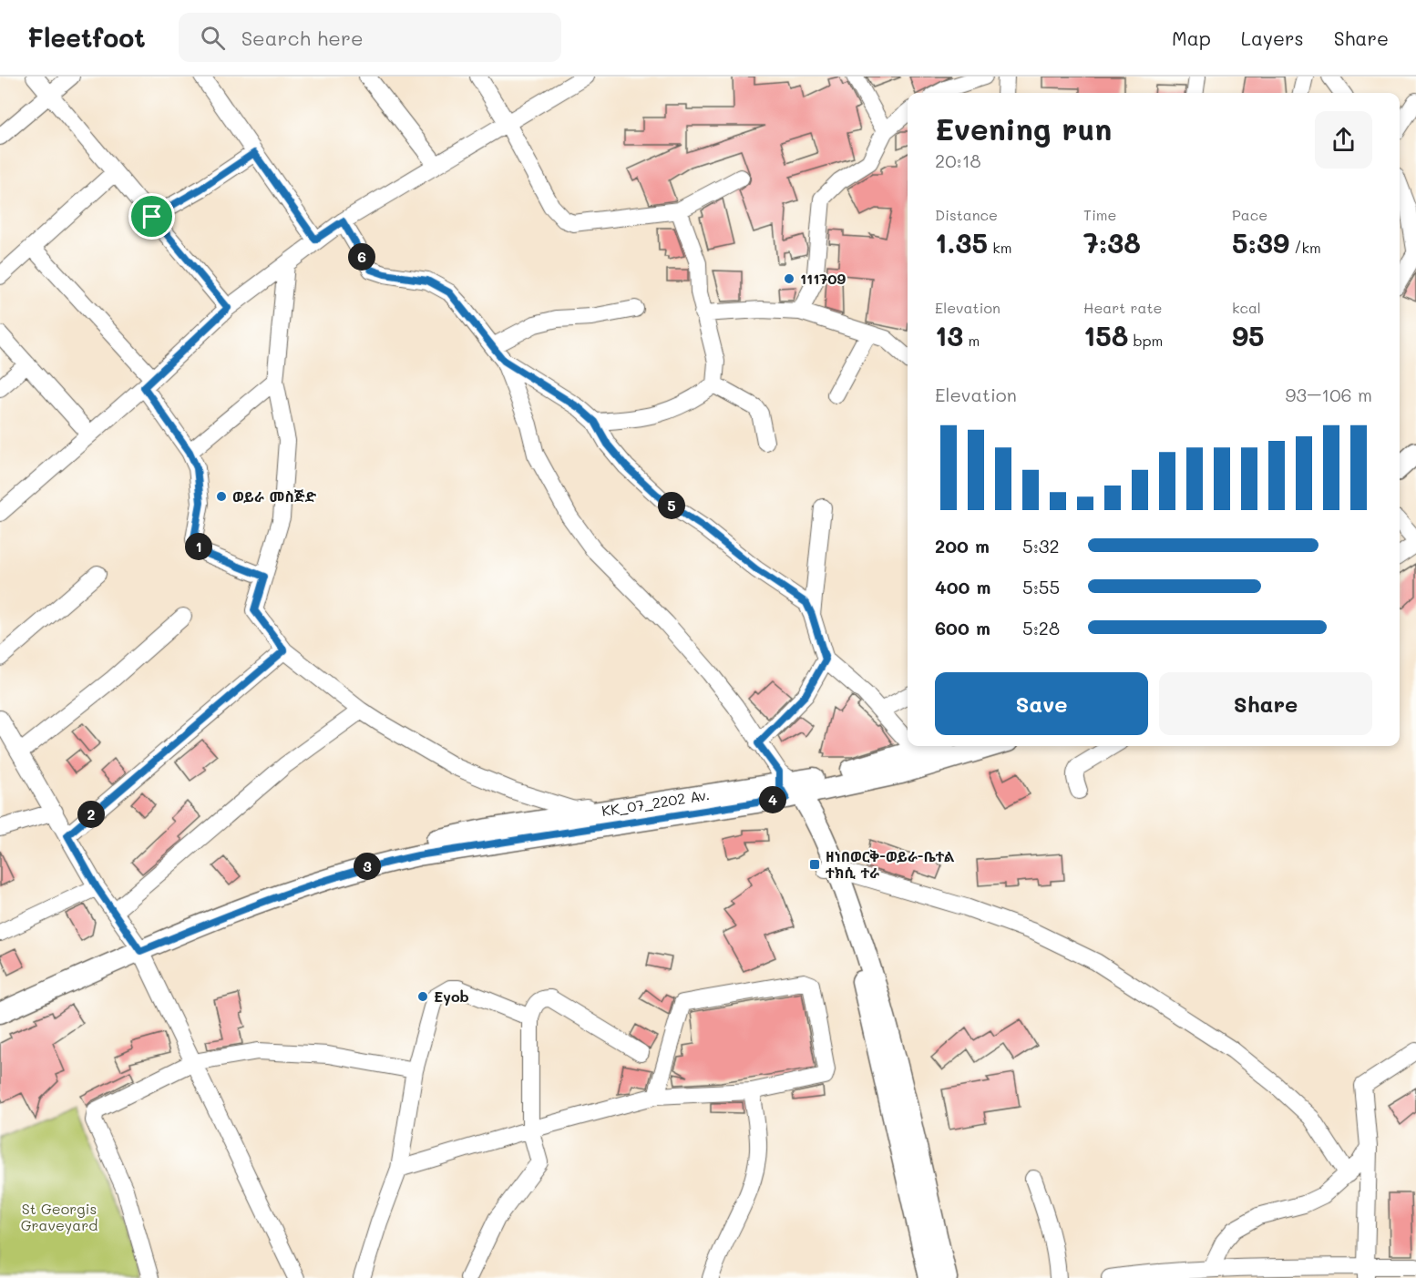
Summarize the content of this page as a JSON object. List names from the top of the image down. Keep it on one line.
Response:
{"streets":{"main road":["KK_07_2202 Av."]},"parks":["St Georgis Graveyard"],"places":{"other":["111709","ወይራ መስጅድ","Eyob"],"transit":["ዘነበወርቅ-ወይራ-ቤተል ተክሲ ተራ"]},"page":{"header":"Fleetfoot","search":"Search here","nav":["Map","Layers","Share"],"heading":["Evening run","20:18"],"stats":[["Distance","1.35 km"],["Time","7:38"],["Pace","5:39 /km"],["Elevation","13 m"],["Heart rate","158 bpm"],["kcal","95"]],"pins":["6","5","1","4","2","3"],"chart":["Elevation","93–106 m"],"list":[{"name":"200 m","note":"5:32"},{"name":"400 m","note":"5:55"},{"name":"600 m","note":"5:28"}],"buttons":["Save","Share"]}}
